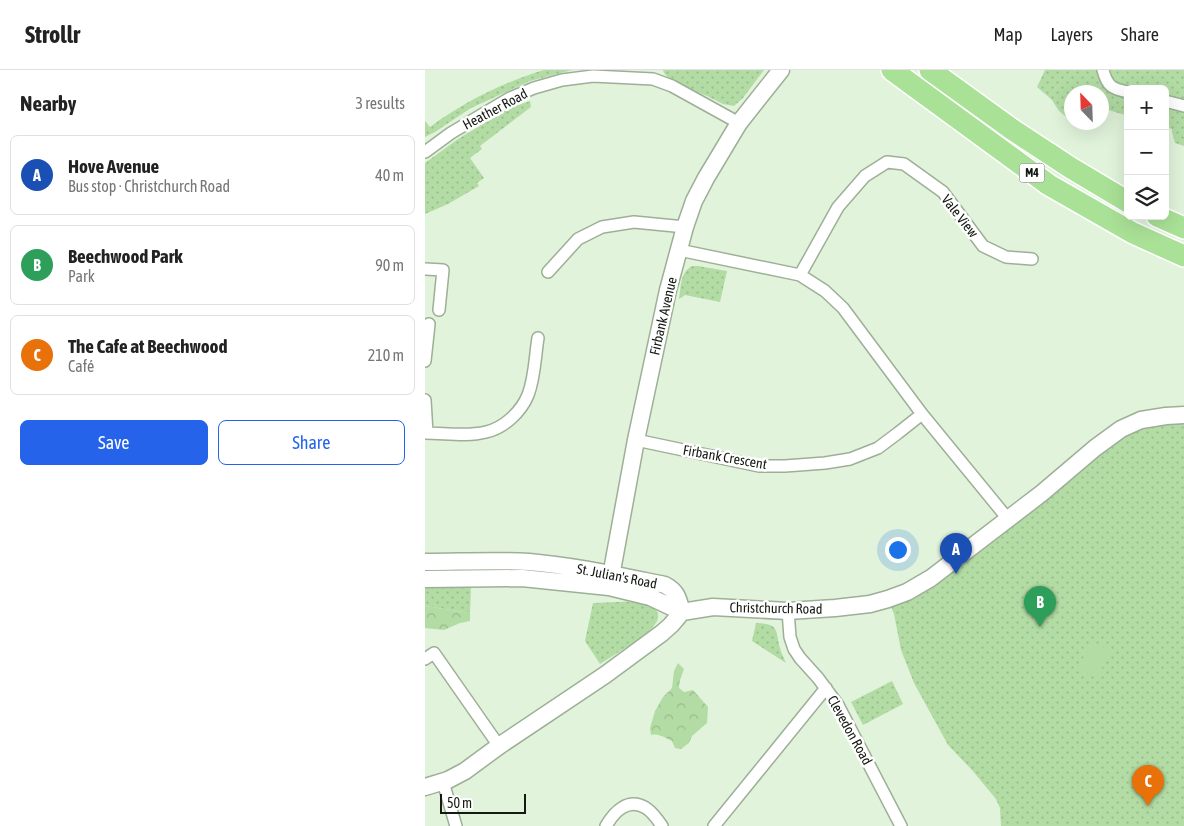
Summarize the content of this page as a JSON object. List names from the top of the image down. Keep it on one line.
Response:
{"streets":{"highway":["M4"],"street":["Heather Road","Vale View","Firbank Avenue","Firbank Crescent","St. Julian's Road","Christchurch Road","Clevedon Road"]},"crossings":[["Heather Road","Firbank Avenue"],["Firbank Avenue","Firbank Crescent"],["Firbank Avenue","St. Julian's Road"],["St. Julian's Road","Christchurch Road"],["Christchurch Road","Clevedon Road"]],"scale_bar":"50 m","north":"top left","page":{"header":"Strollr","nav":["Map","Layers","Share"],"heading":["Nearby","3 results"],"map_buttons":["+","−"],"list":[{"mark":"A","name":"Hove Avenue","note":"Bus stop · Christchurch Road","value":"40 m"},{"mark":"B","name":"Beechwood Park","note":"Park","value":"90 m"},{"mark":"C","name":"The Cafe at Beechwood","note":"Café","value":"210 m"}],"buttons":["Save","Share"],"pins":["A","B","C"],"scale":"50 m"}}
